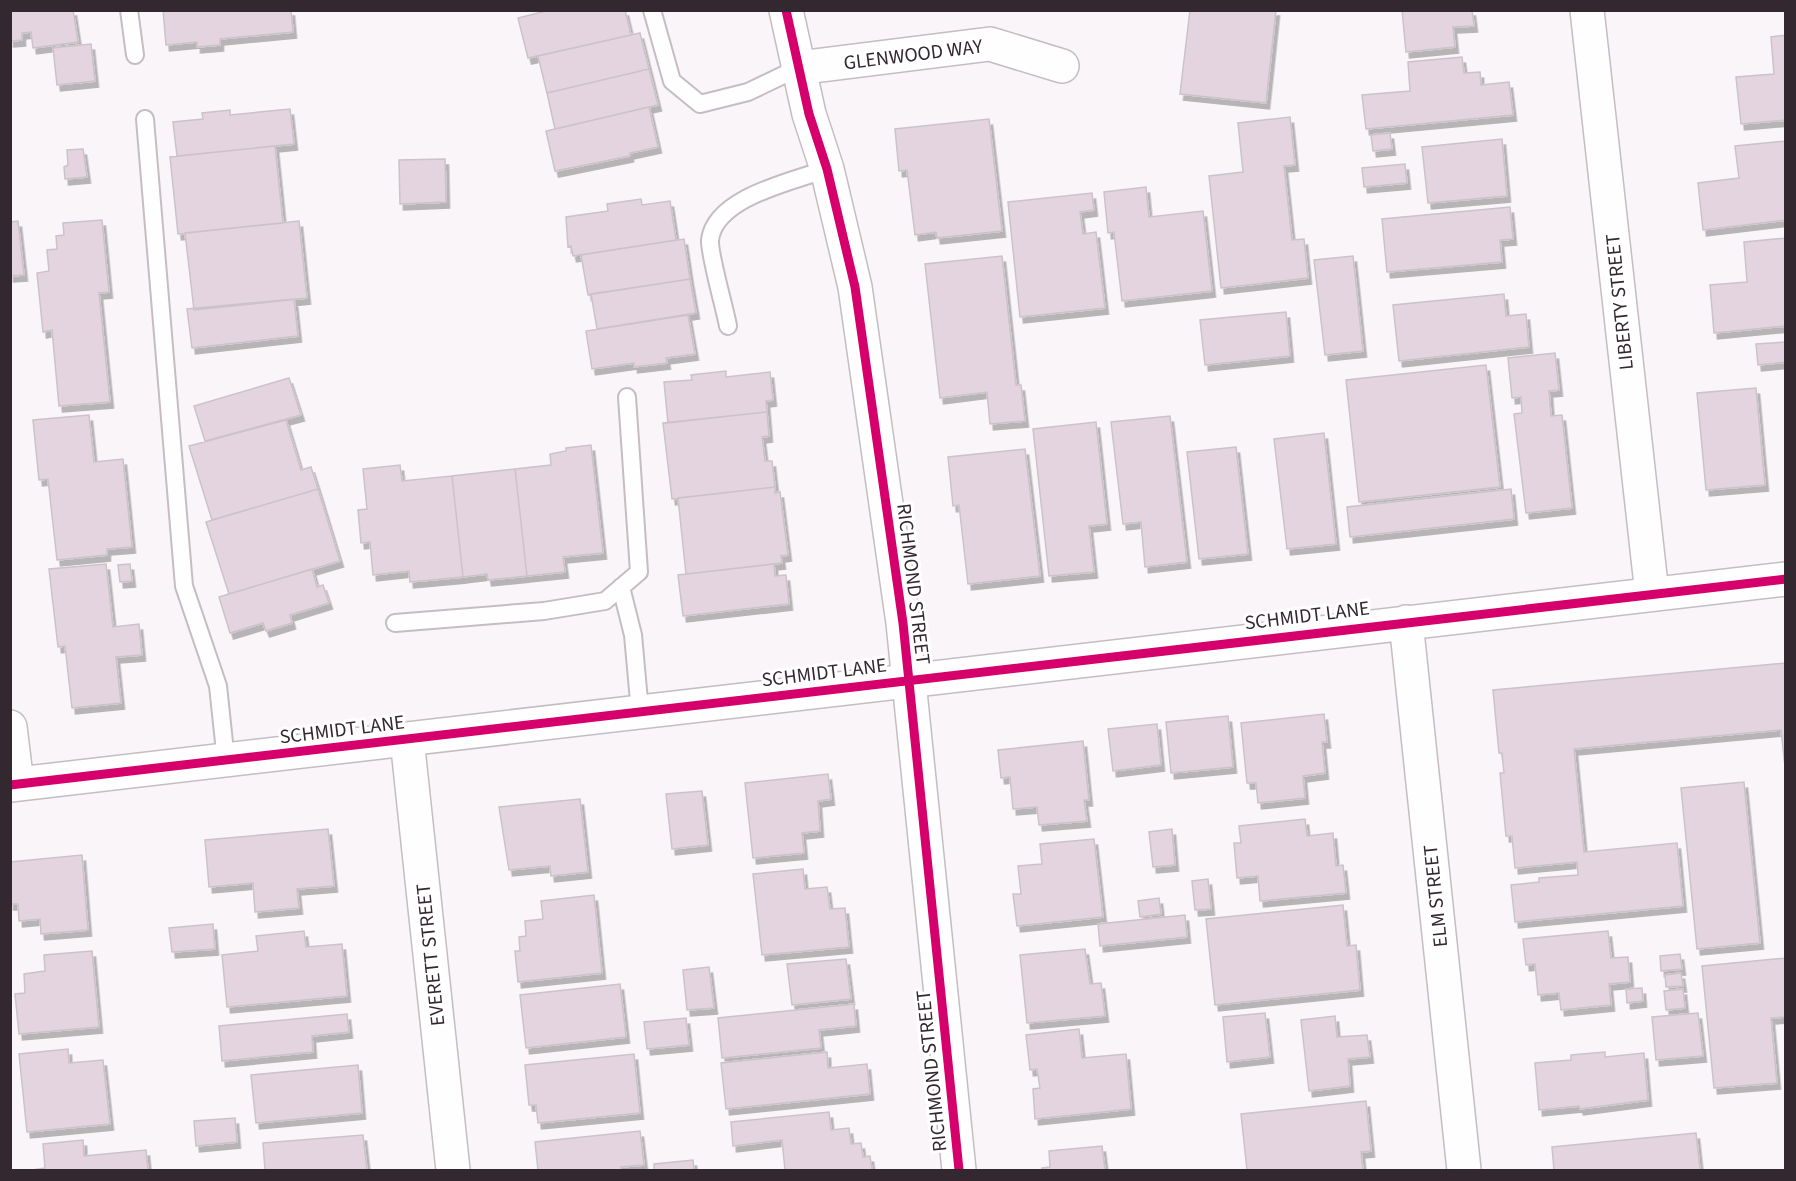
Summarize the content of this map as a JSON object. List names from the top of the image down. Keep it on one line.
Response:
{"streets":{"street":["GLENWOOD WAY","LIBERTY STREET","RICHMOND STREET","SCHMIDT LANE","ELM STREET","EVERETT STREET"]},"crossings":[["GLENWOOD WAY","RICHMOND STREET"],["LIBERTY STREET","SCHMIDT LANE"],["RICHMOND STREET","SCHMIDT LANE"],["SCHMIDT LANE","ELM STREET"],["SCHMIDT LANE","EVERETT STREET"]]}
